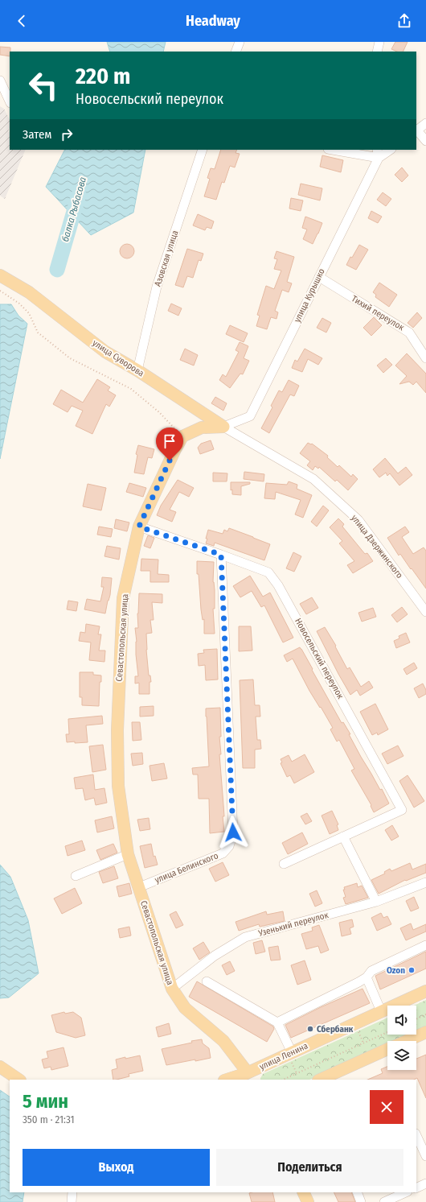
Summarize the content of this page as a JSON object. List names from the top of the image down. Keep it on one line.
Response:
{"streets":{"main road":["улица Суворова","Севастопольская улица","улица Ленина"],"street":["Азовская улица","улица Курышко","Тихий переулок","улица Дзержинского","Новосельский переулок","улица Белинского","Узенький переулок"]},"crossings":[["Азовская улица","улица Суворова"],["улица Курышко","Тихий переулок"],["улица Курышко","улица Суворова"],["улица Курышко","улица Дзержинского"],["улица Суворова","улица Дзержинского"],["Севастопольская улица","Новосельский переулок"],["Севастопольская улица","улица Белинского"],["Севастопольская улица","Узенький переулок"],["Севастопольская улица","улица Ленина"],["Новосельский переулок","улица Белинского"]],"water":["балка Рыбасова"],"places":["Ozon","Сбербанк"],"page":{"header":"Headway","turn":["220 m","Новосельский переулок"],"then":"Затем","heading":["5 мин","350 m · 21:31"],"buttons":["Выход","Поделиться"]}}
